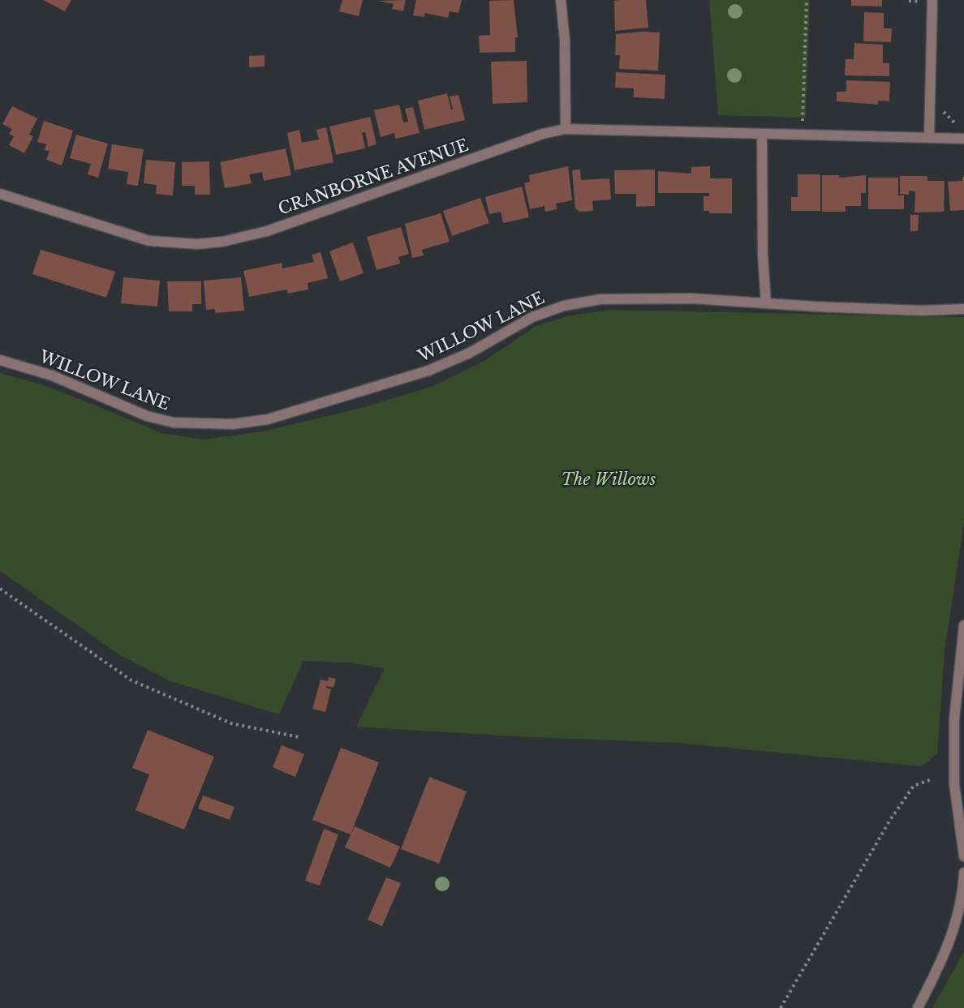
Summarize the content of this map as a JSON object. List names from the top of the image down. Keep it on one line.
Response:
{"streets":{"street":["CRANBORNE AVENUE","WILLOW LANE"]},"parks":["The Willows"]}
